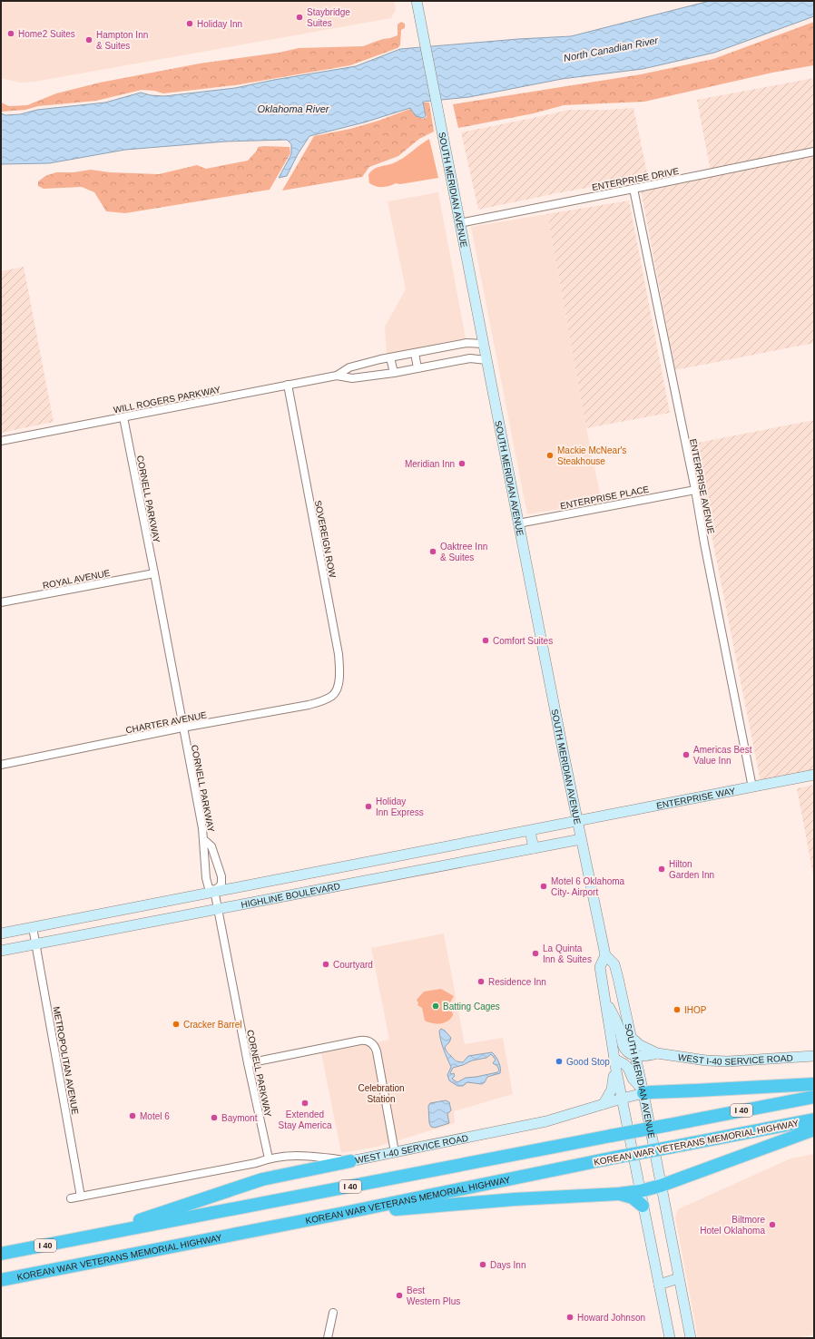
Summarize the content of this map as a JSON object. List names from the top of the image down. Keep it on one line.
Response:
{"streets":{"highway":["I 40","KOREAN WAR VETERANS MEMORIAL HIGHWAY"],"main road":["SOUTH MERIDIAN AVENUE","ENTERPRISE WAY","HIGHLINE BOULEVARD","WEST I-40 SERVICE ROAD"],"street":["ENTERPRISE DRIVE","WILL ROGERS PARKWAY","ENTERPRISE AVENUE","ENTERPRISE PLACE","CORNELL PARKWAY","SOVEREIGN ROW","ROYAL AVENUE","CHARTER AVENUE","METROPOLITAN AVENUE"]},"crossings":[["ENTERPRISE DRIVE","SOUTH MERIDIAN AVENUE"],["ENTERPRISE DRIVE","ENTERPRISE AVENUE"],["SOUTH MERIDIAN AVENUE","WILL ROGERS PARKWAY"],["SOUTH MERIDIAN AVENUE","ENTERPRISE PLACE"],["SOUTH MERIDIAN AVENUE","ENTERPRISE WAY"],["SOUTH MERIDIAN AVENUE","HIGHLINE BOULEVARD"],["SOUTH MERIDIAN AVENUE","WEST I-40 SERVICE ROAD"],["WILL ROGERS PARKWAY","CORNELL PARKWAY"],["WILL ROGERS PARKWAY","SOVEREIGN ROW"],["ENTERPRISE AVENUE","ENTERPRISE PLACE"],["ENTERPRISE AVENUE","ENTERPRISE WAY"],["CORNELL PARKWAY","ROYAL AVENUE"],["CORNELL PARKWAY","CHARTER AVENUE"],["CORNELL PARKWAY","HIGHLINE BOULEVARD"],["CORNELL PARKWAY","WEST I-40 SERVICE ROAD"],["SOVEREIGN ROW","CHARTER AVENUE"],["ENTERPRISE WAY","HIGHLINE BOULEVARD"],["HIGHLINE BOULEVARD","METROPOLITAN AVENUE"],["WEST I-40 SERVICE ROAD","METROPOLITAN AVENUE"]],"water":["North Canadian River","Oklahoma River"],"parks":["Celebration Station"],"places":["Staybridge Suites","Holiday Inn","Home2 Suites","Hampton Inn & Suites","Mackie McNear's Steakhouse","Meridian Inn","Oaktree Inn & Suites","Comfort Suites","Americas Best Value Inn","Holiday Inn Express","Hilton Garden Inn","Motel 6 Oklahoma City- Airport","La Quinta Inn & Suites","Courtyard","Residence Inn","Batting Cages","IHOP","Cracker Barrel","Good Stop","Extended Stay America","Motel 6","Baymont","Biltmore Hotel Oklahoma","Days Inn","Best Western Plus","Howard Johnson"]}
